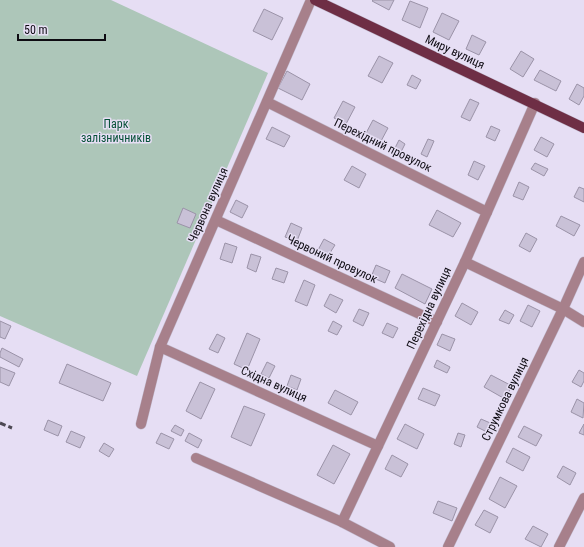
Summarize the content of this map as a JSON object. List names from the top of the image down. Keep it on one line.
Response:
{"streets":{"main road":["Миру вулиця"],"street":["Перехідний провулок","Червона вулиця","Червоний провулок","Перехідна вулиця","Східна вулиця","Струмкова вулиця"]},"crossings":[["Миру вулиця","Перехідна вулиця"],["Перехідний провулок","Червона вулиця"],["Перехідний провулок","Перехідна вулиця"],["Червона вулиця","Червоний провулок"],["Червона вулиця","Східна вулиця"],["Червоний провулок","Перехідна вулиця"],["Перехідна вулиця","Східна вулиця"]],"parks":["Парк залізничників"],"scale_bar":"50 m"}
